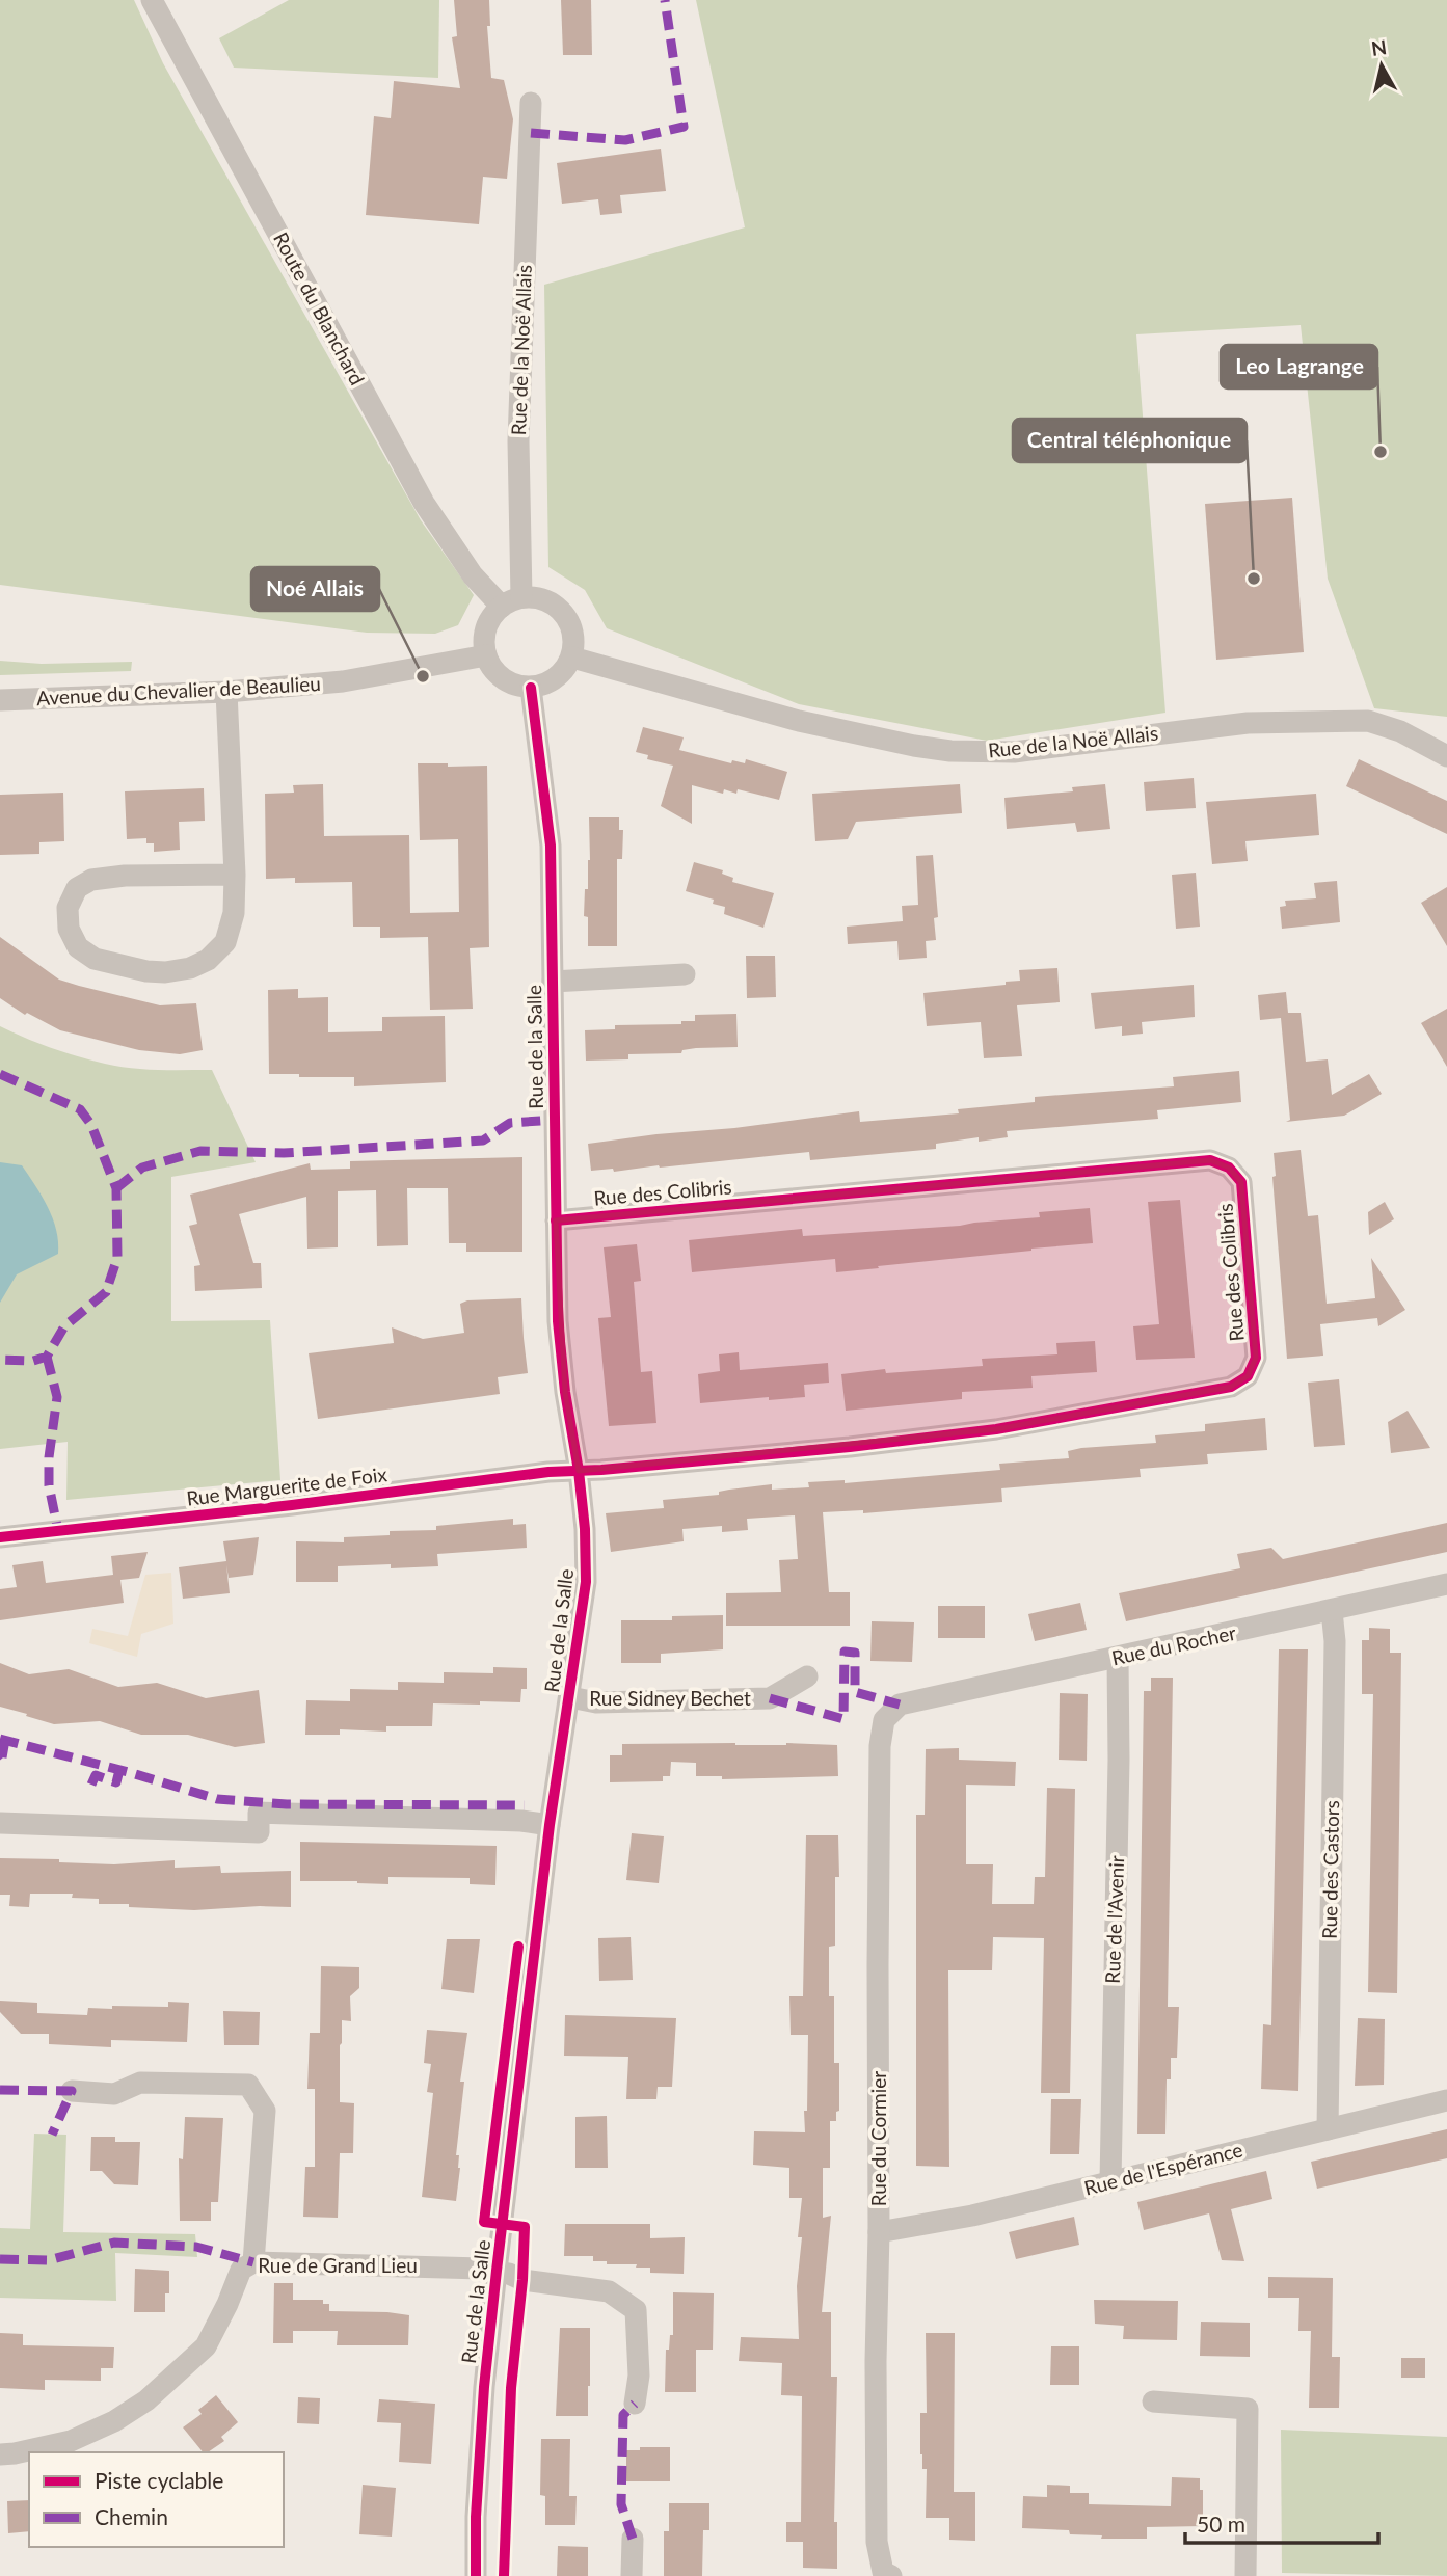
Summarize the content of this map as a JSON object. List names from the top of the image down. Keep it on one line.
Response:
{"streets":{"street":["Route du Blanchard","Rue de la Noë Allais","Avenue du Chevalier de Beaulieu","Rue de la Salle","Rue des Colibris","Rue Marguerite de Foix","Rue du Rocher","Rue Sidney Bechet","Rue des Castors","Rue de l'Avenir","Rue du Cormier","Rue de l'Espérance","Rue de Grand Lieu"]},"crossings":[["Route du Blanchard","Rue de la Noë Allais"],["Route du Blanchard","Avenue du Chevalier de Beaulieu"],["Route du Blanchard","Rue de la Salle"],["Rue de la Noë Allais","Avenue du Chevalier de Beaulieu"],["Rue de la Noë Allais","Rue de la Salle"],["Avenue du Chevalier de Beaulieu","Rue de la Salle"],["Rue de la Salle","Rue des Colibris"],["Rue de la Salle","Rue Marguerite de Foix"],["Rue de la Salle","Rue Sidney Bechet"],["Rue de la Salle","Rue de Grand Lieu"],["Rue des Colibris","Rue Marguerite de Foix"],["Rue du Rocher","Rue des Castors"],["Rue du Rocher","Rue de l'Avenir"],["Rue du Rocher","Rue du Cormier"],["Rue des Castors","Rue de l'Espérance"],["Rue de l'Avenir","Rue de l'Espérance"],["Rue du Cormier","Rue de l'Espérance"]],"places":["Leo Lagrange","Central téléphonique","Noé Allais"],"legend":["Piste cyclable","Chemin"],"scale_bar":"50 m","north":"top"}
